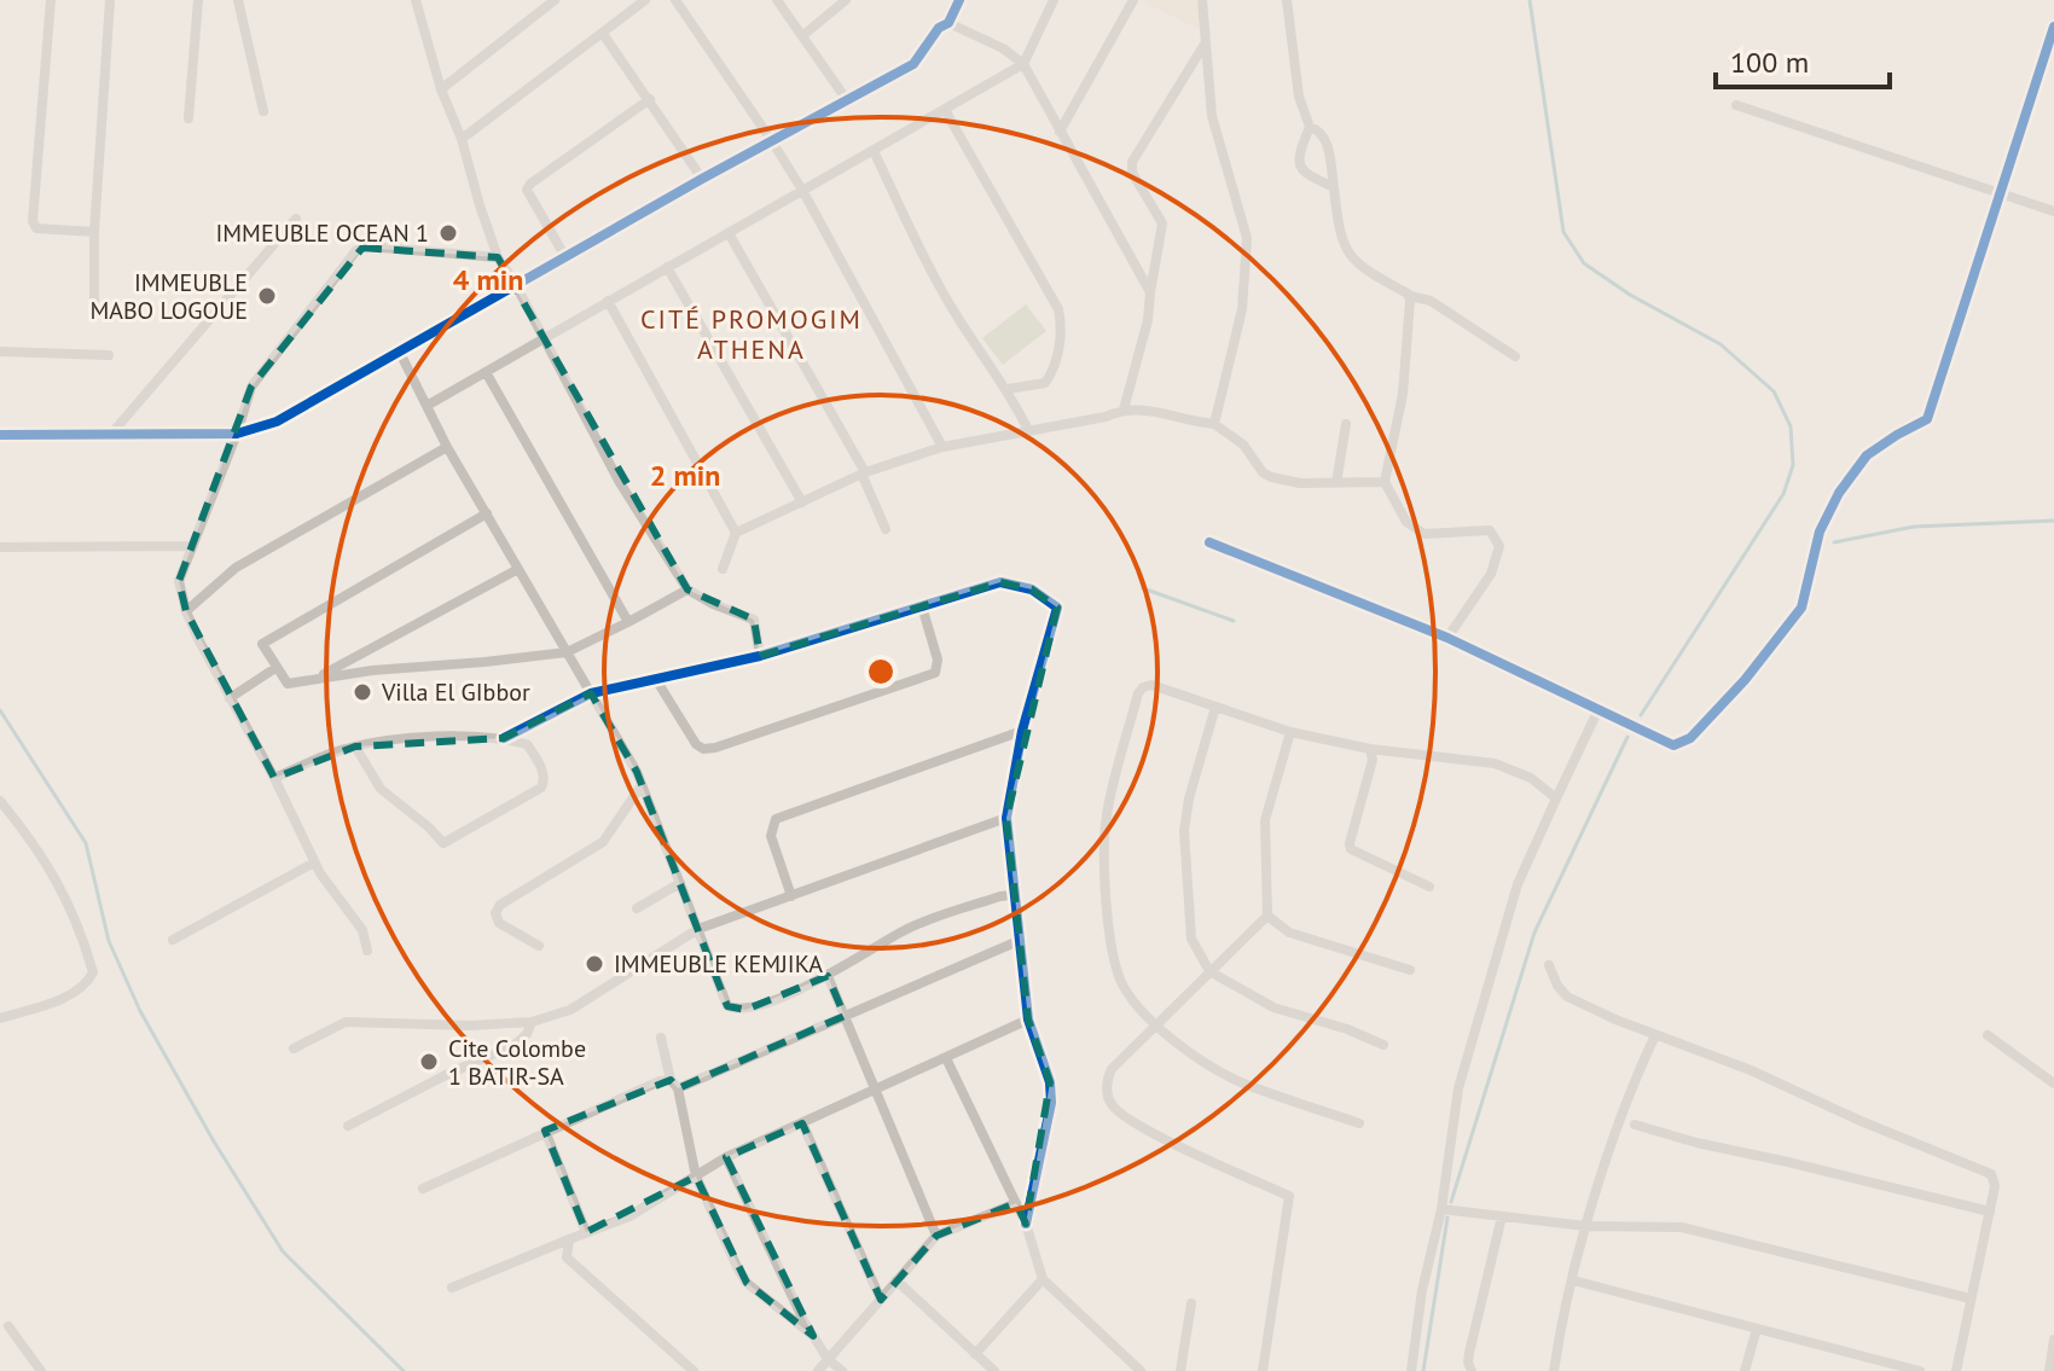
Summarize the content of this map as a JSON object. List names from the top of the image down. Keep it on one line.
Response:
{"districts":["CITÉ PROMOGIM ATHENA"],"places":["IMMEUBLE OCEAN 1","IMMEUBLE MABO LOGOUE","Villa El GIbbor","IMMEUBLE KEMJIKA","Cite Colombe 1 BATIR-SA"],"scale_bar":"100 m","rings":["4 min","2 min"]}
